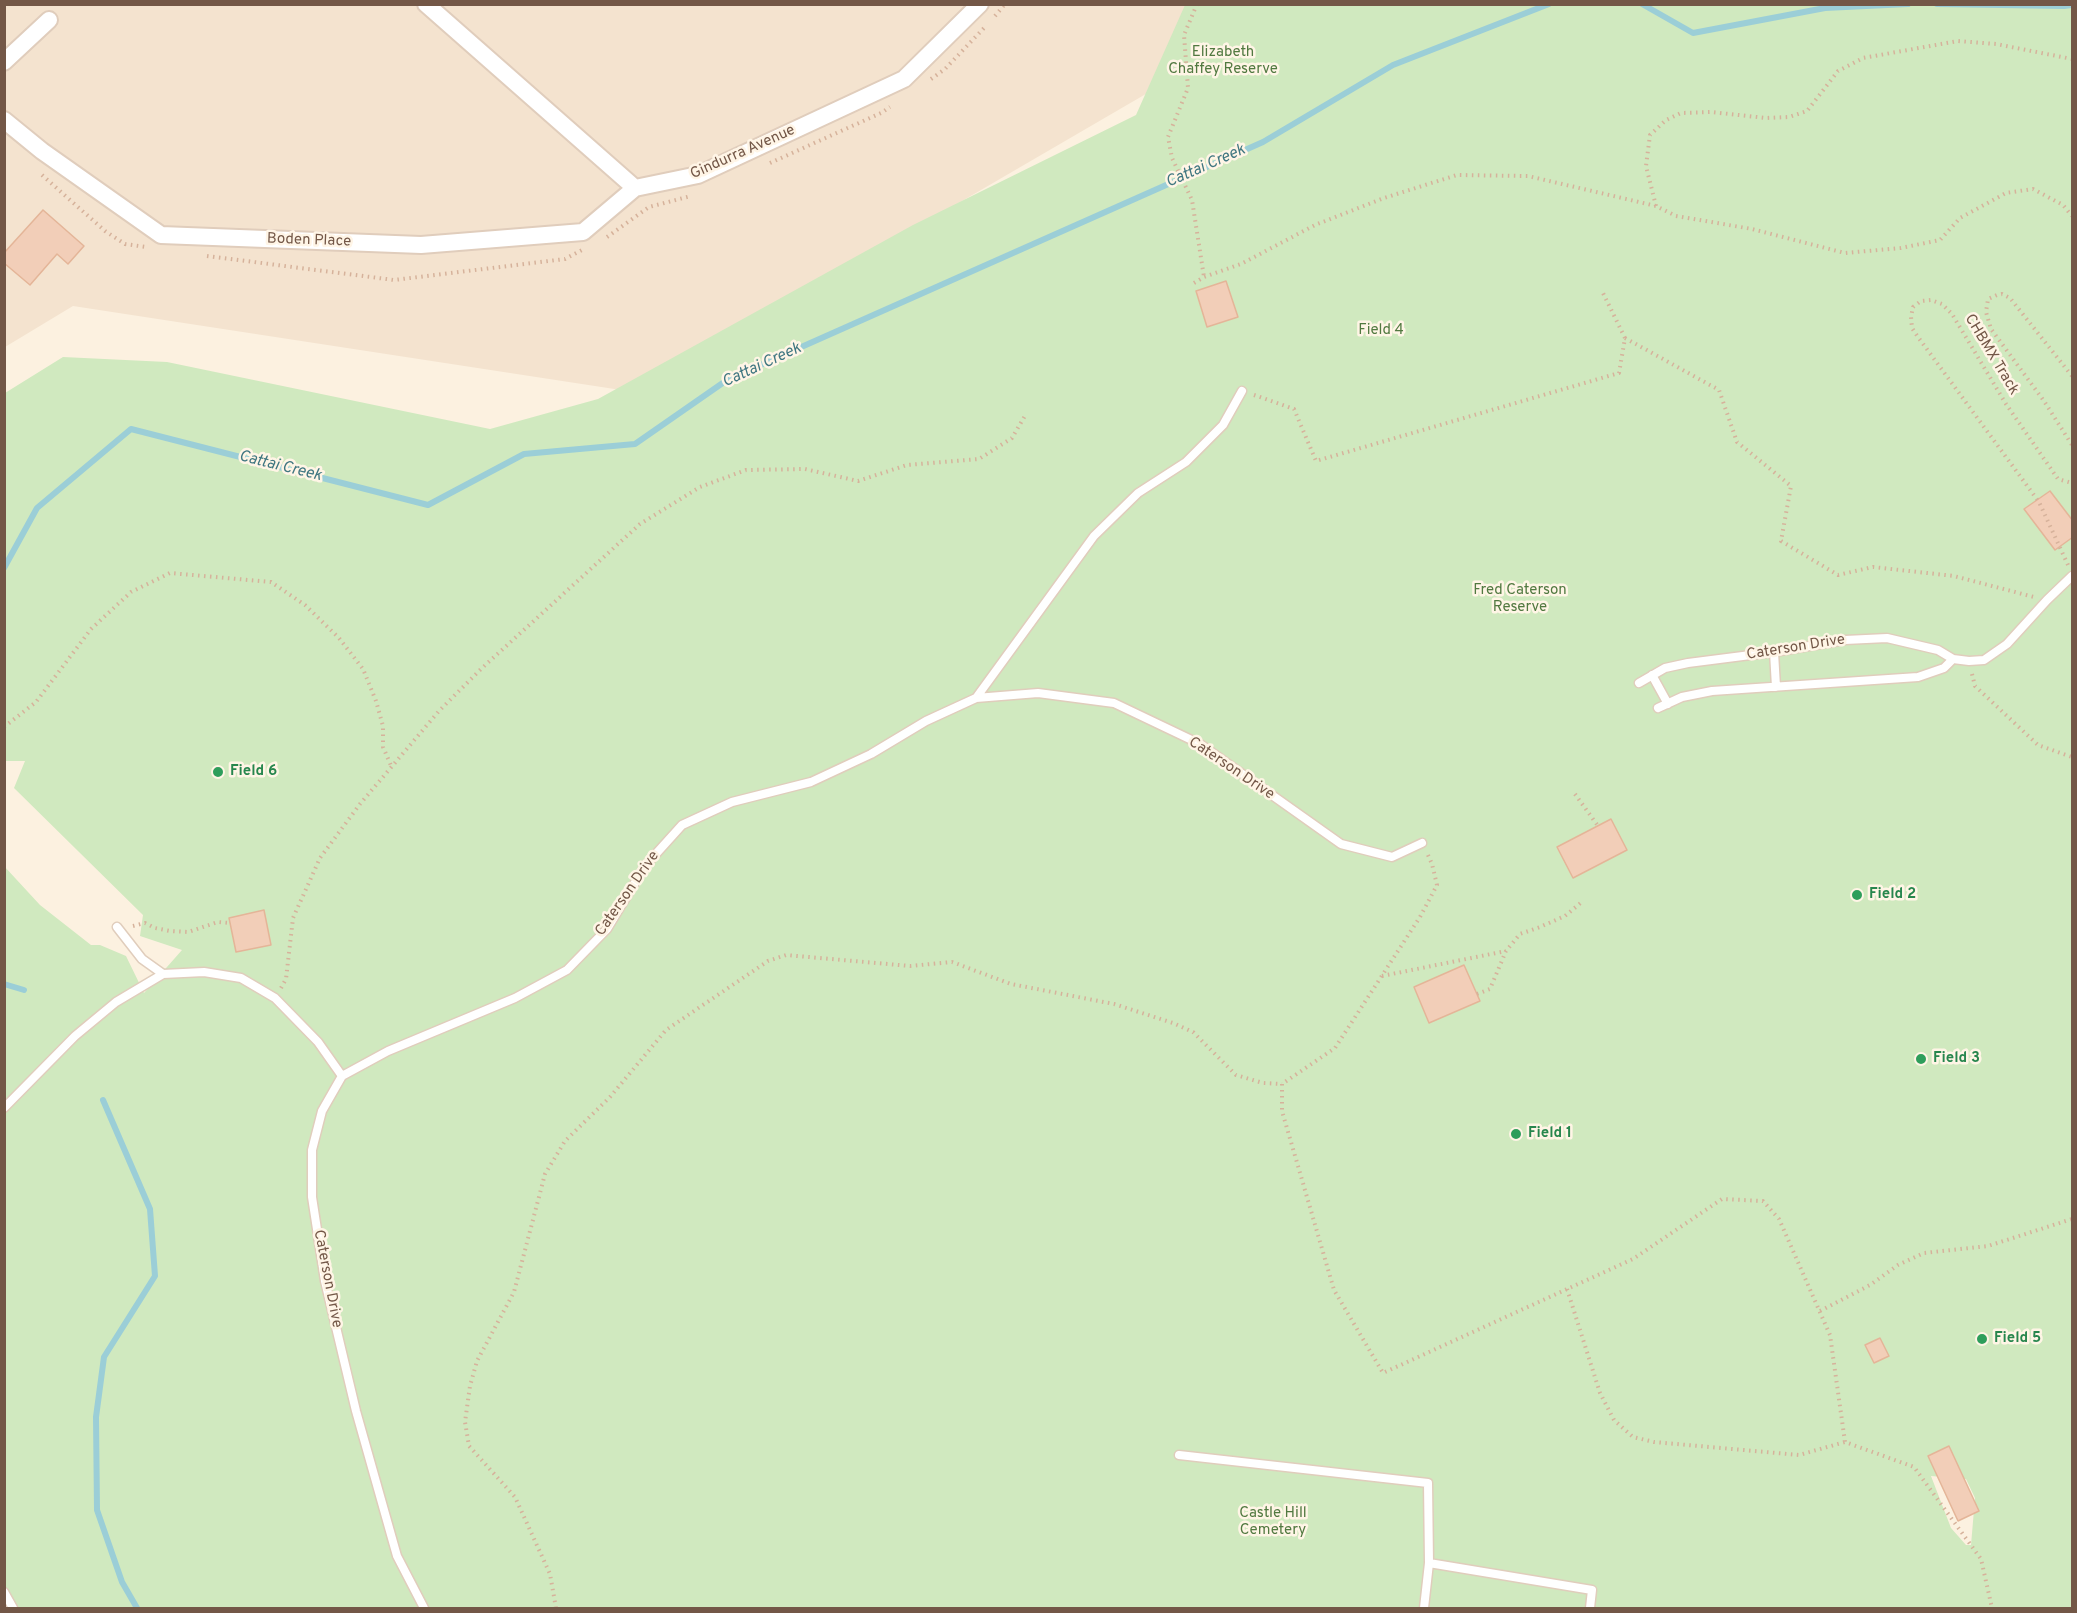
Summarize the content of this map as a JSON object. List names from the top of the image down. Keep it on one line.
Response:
{"streets":{"street":["Gindurra Avenue","Boden Place"],"lane":["Caterson Drive"],"path":["CHBMX Track"]},"crossings":[["Gindurra Avenue","Boden Place"],["CHBMX Track","Caterson Drive"]],"water":["Cattai Creek"],"parks":["Elizabeth Chaffey Reserve","Field 4","Fred Caterson Reserve","Castle Hill Cemetery"],"places":["Field 6","Field 2","Field 3","Field 1","Field 5"]}
